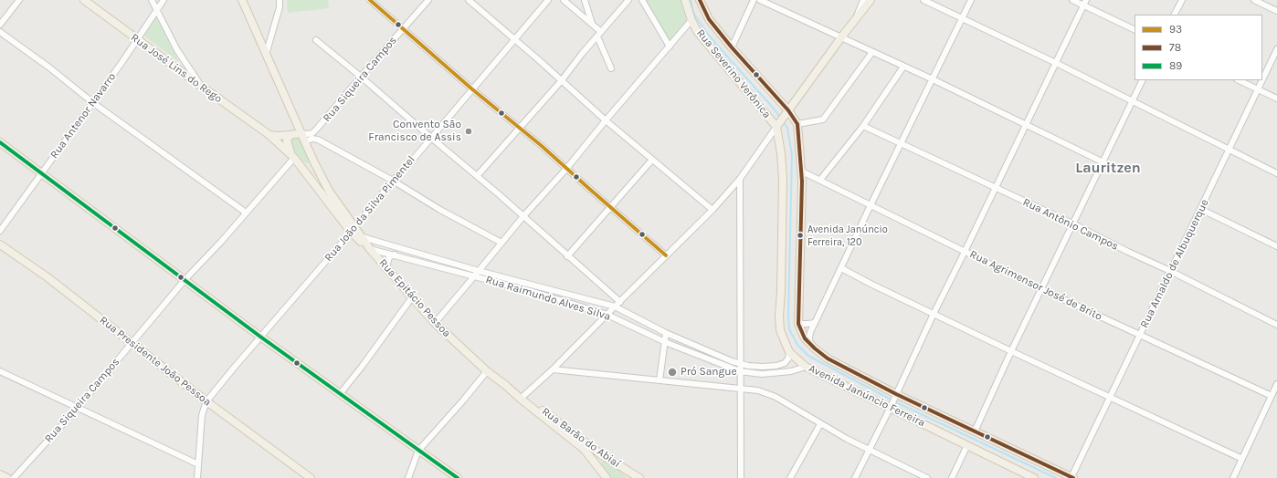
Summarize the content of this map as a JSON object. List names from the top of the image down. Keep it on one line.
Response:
{"streets":{"main road":["Rua José Lins do Rego","Rua Severino Verônica","Rua Epitácio Pessoa","Rua Presidente João Pessoa","Avenida Janúncio Ferreira","Rua Barão do Abiaí"],"street":["Rua Siqueira Campos","Rua Antenor Navarro","Rua João da Silva Pimentel","Rua Antônio Campos","Rua Arnaldo de Albuquerque","Rua Agrimensor José de Brito","Rua Raimundo Alves Silva"]},"crossings":[["Rua José Lins do Rego","Rua Siqueira Campos"],["Rua José Lins do Rego","Rua Antenor Navarro"],["Rua Severino Verônica","Avenida Janúncio Ferreira"],["Rua Siqueira Campos","Rua Presidente João Pessoa"],["Rua João da Silva Pimentel","Rua Epitácio Pessoa"],["Rua João da Silva Pimentel","Rua Presidente João Pessoa"],["Rua Antônio Campos","Rua Arnaldo de Albuquerque"],["Rua Arnaldo de Albuquerque","Rua Agrimensor José de Brito"],["Rua Arnaldo de Albuquerque","Avenida Janúncio Ferreira"],["Rua Agrimensor José de Brito","Avenida Janúncio Ferreira"],["Rua Epitácio Pessoa","Rua Raimundo Alves Silva"],["Rua Epitácio Pessoa","Rua Barão do Abiaí"],["Rua Raimundo Alves Silva","Avenida Janúncio Ferreira"]],"districts":["Lauritzen"],"places":["Convento São Francisco de Assis","Avenida Janúncio Ferreira, 120","Pró Sangue"],"lines":["transit line 93","transit line 78","transit line 89"],"legend":["93","78","89"]}
